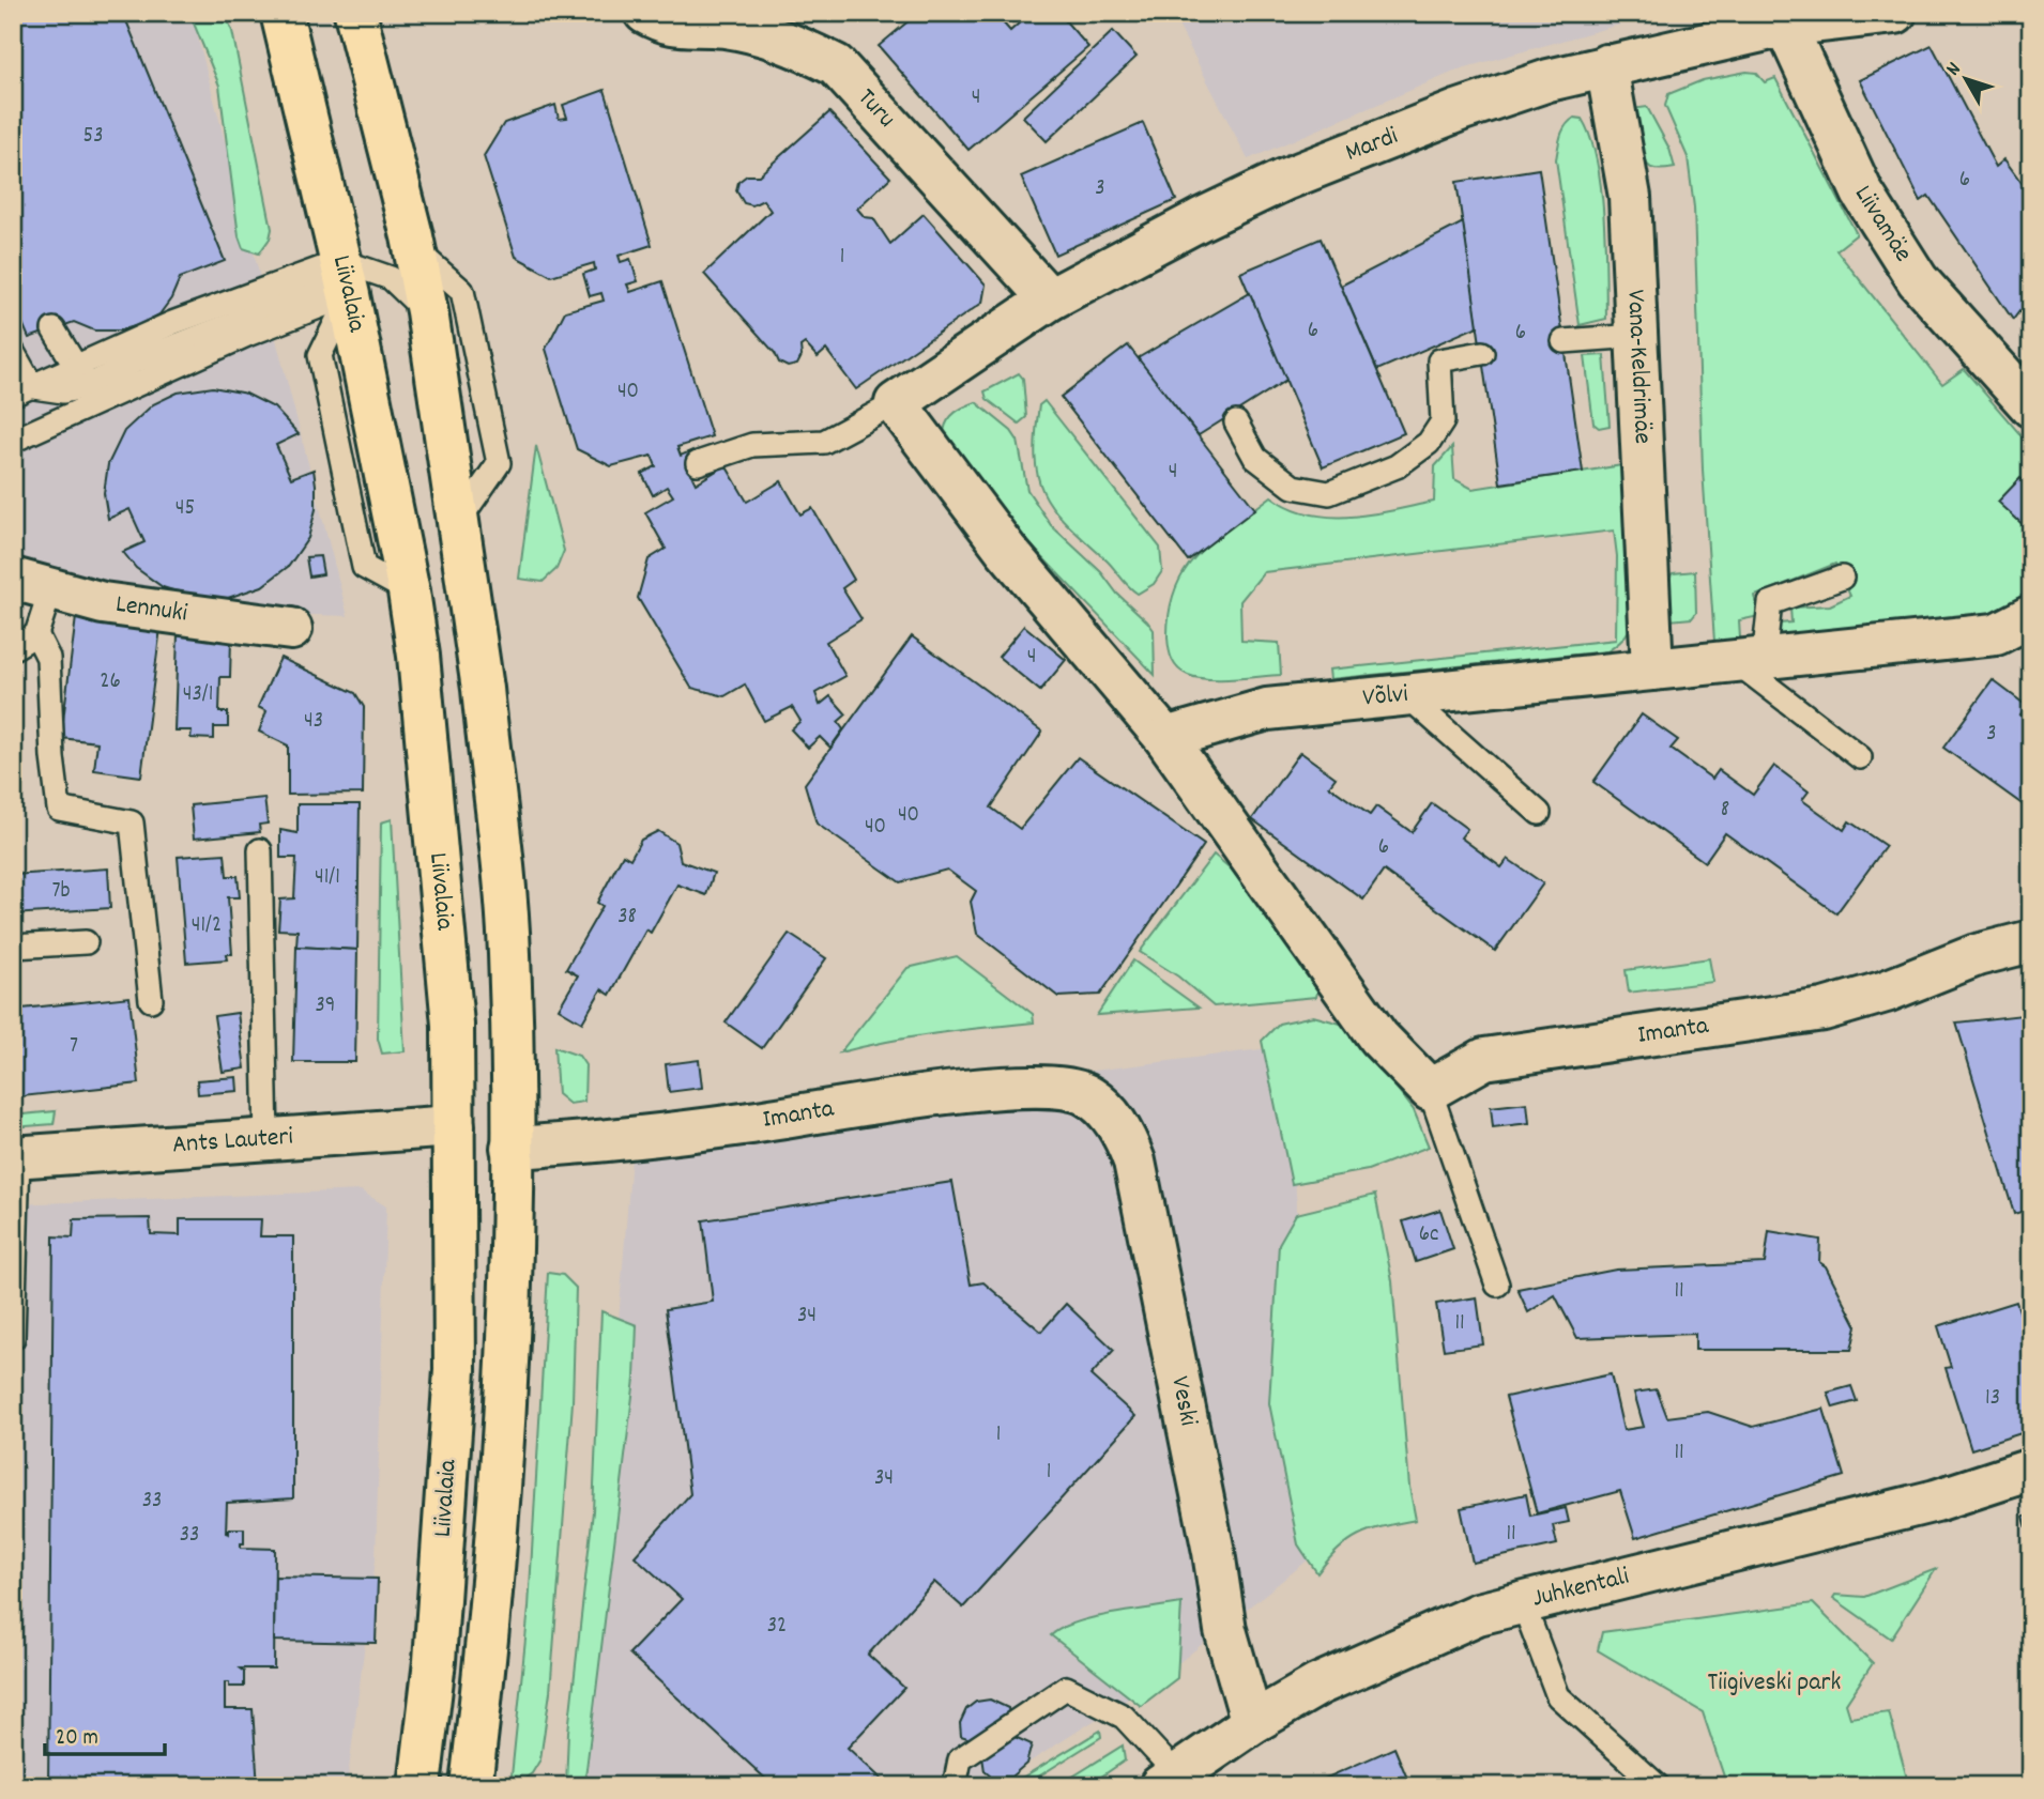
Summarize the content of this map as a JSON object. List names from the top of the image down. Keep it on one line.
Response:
{"streets":{"main road":["Liivalaia"],"street":["Turu","Mardi","Liivamäe","Vana-Keldrimäe","Lennuki","Võlvi","Imanta","Ants Lauteri","Veski","Juhkentali"]},"crossings":[["Turu","Mardi"],["Mardi","Liivamäe"],["Mardi","Vana-Keldrimäe"],["Liivalaia","Imanta"],["Liivalaia","Ants Lauteri"],["Vana-Keldrimäe","Võlvi"],["Imanta","Veski"],["Veski","Juhkentali"]],"parks":["Tiigiveski park"],"house_numbers":["4","53","6","3","1","6","6","40","4","45","4","26","43/1","43","3","8","40","40","6","41/1","7b","38","41/2","39","7","6c","11","34","11","13","1","11","1","34","33","11","33","32"],"scale_bar":"20 m","north":"top left"}
